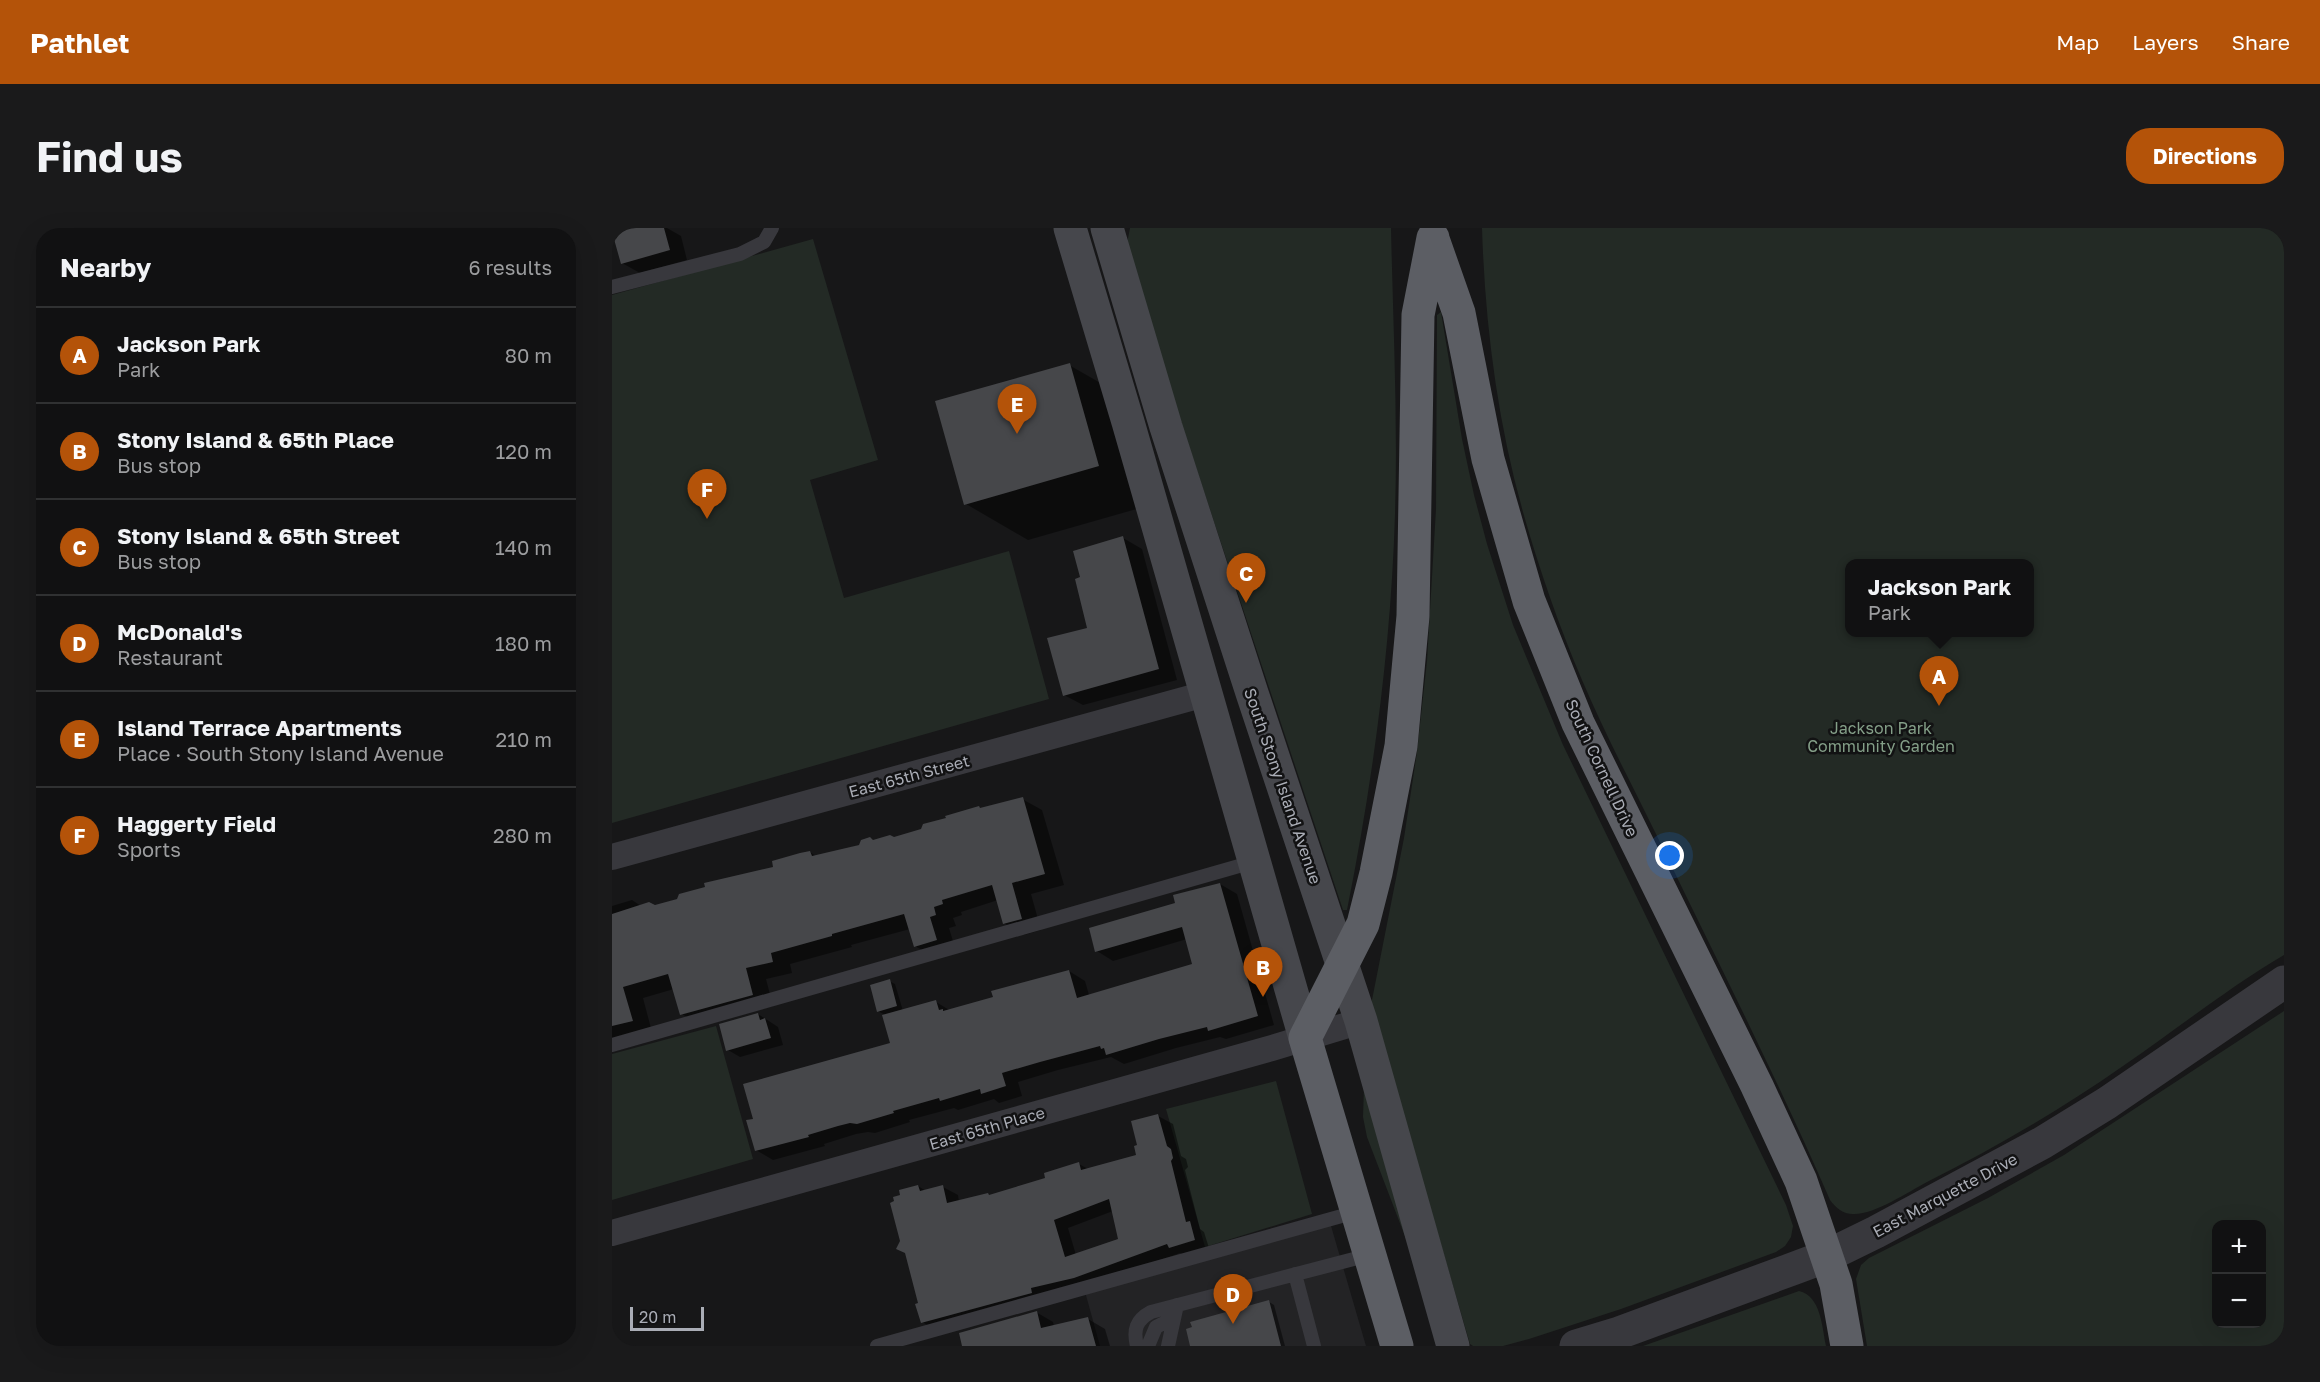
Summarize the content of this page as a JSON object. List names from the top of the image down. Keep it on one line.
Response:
{"streets":{"highway":["South Cornell Drive"],"main road":["South Stony Island Avenue"],"street":["East 65th Street","East 65th Place","East Marquette Drive"]},"crossings":[["South Cornell Drive","South Stony Island Avenue"],["South Cornell Drive","East 65th Place"],["South Cornell Drive","East Marquette Drive"],["South Stony Island Avenue","East 65th Place"]],"parks":["Jackson Park Community Garden"],"scale_bar":"20 m","page":{"header":"Pathlet","nav":["Map","Layers","Share"],"buttons":"Directions","title":"Find us","heading":["Nearby","6 results"],"list":[{"mark":"A","name":"Jackson Park","note":"Park","value":"80 m"},{"mark":"B","name":"Stony Island & 65th Place","note":"Bus stop","value":"120 m"},{"mark":"C","name":"Stony Island & 65th Street","note":"Bus stop","value":"140 m"},{"mark":"D","name":"McDonald's","note":"Restaurant","value":"180 m"},{"mark":"E","name":"Island Terrace Apartments","note":"Place · South Stony Island Avenue","value":"210 m"},{"mark":"F","name":"Haggerty Field","note":"Sports","value":"280 m"}],"pins":["E","F","C","A","B","D"],"popup":["Jackson Park","Park"],"map_buttons":["+","−"],"scale":"20 m"}}
